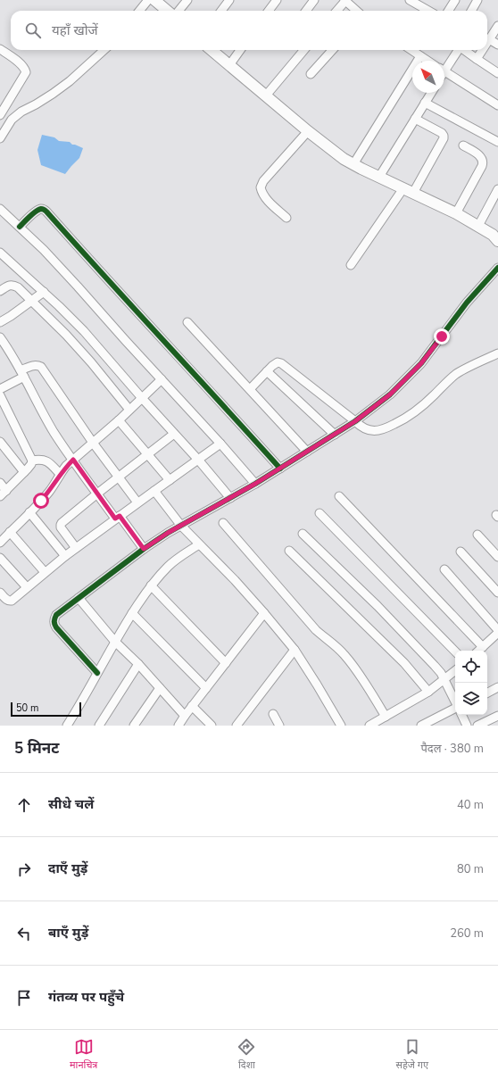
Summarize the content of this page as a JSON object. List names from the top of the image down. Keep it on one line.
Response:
{"scale_bar":"50 m","north":"top left","page":{"search":"यहाँ खोजें","scale":"50 m","heading":["5 मिनट","पैदल · 380 m"],"list":[["सीधे चलें","40 m"],["दाएँ मुड़ें","80 m"],["बाएँ मुड़ें","260 m"],"गंतव्य पर पहुँचे"],"nav":["मानचित्र","दिशा","सहेजे गए"]}}
